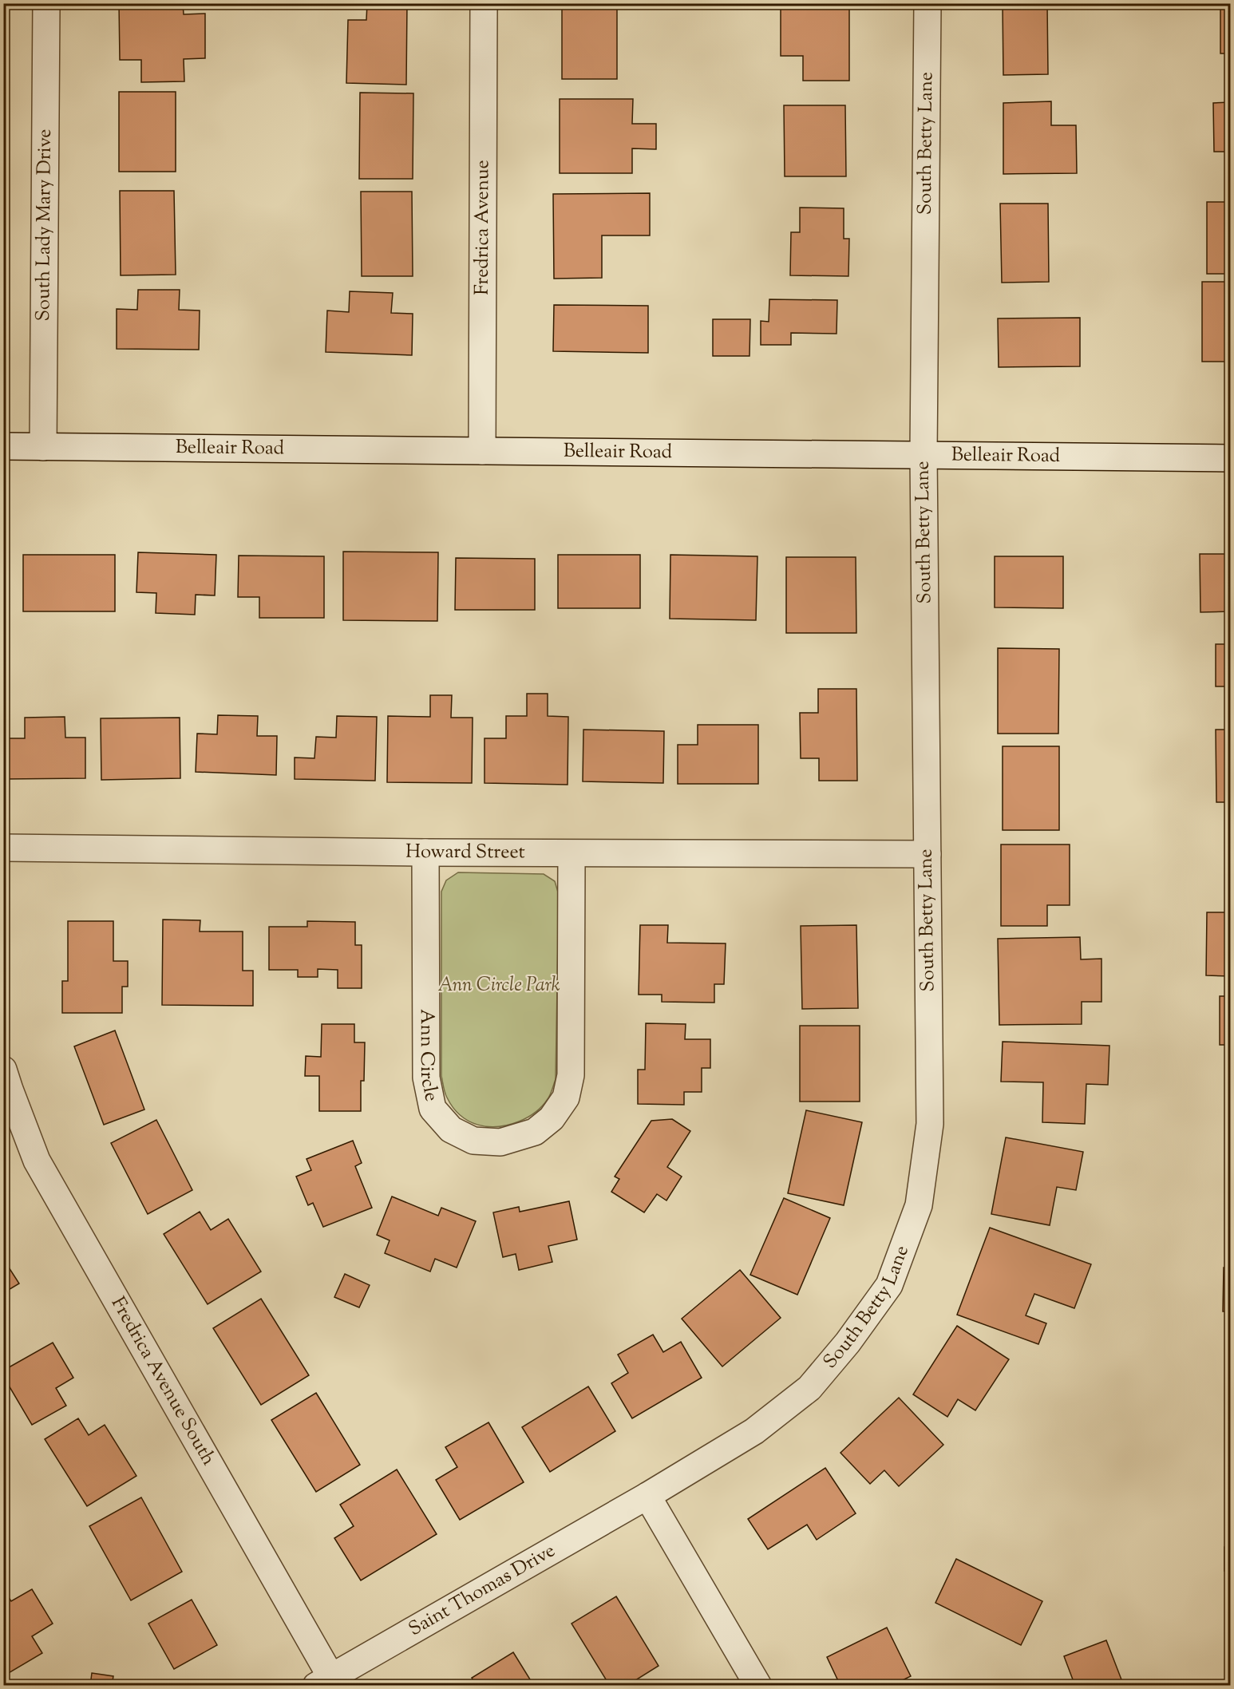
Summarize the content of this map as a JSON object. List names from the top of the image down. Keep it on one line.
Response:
{"streets":{"street":["South Betty Lane","South Lady Mary Drive","Fredrica Avenue","Belleair Road","Howard Street","Ann Circle","Fredrica Avenue South","Saint Thomas Drive"]},"crossings":[["South Betty Lane","Belleair Road"],["South Betty Lane","Howard Street"],["South Betty Lane","Saint Thomas Drive"],["South Lady Mary Drive","Belleair Road"],["Fredrica Avenue","Belleair Road"],["Howard Street","Ann Circle"],["Fredrica Avenue South","Saint Thomas Drive"]],"parks":["Ann Circle Park"]}
